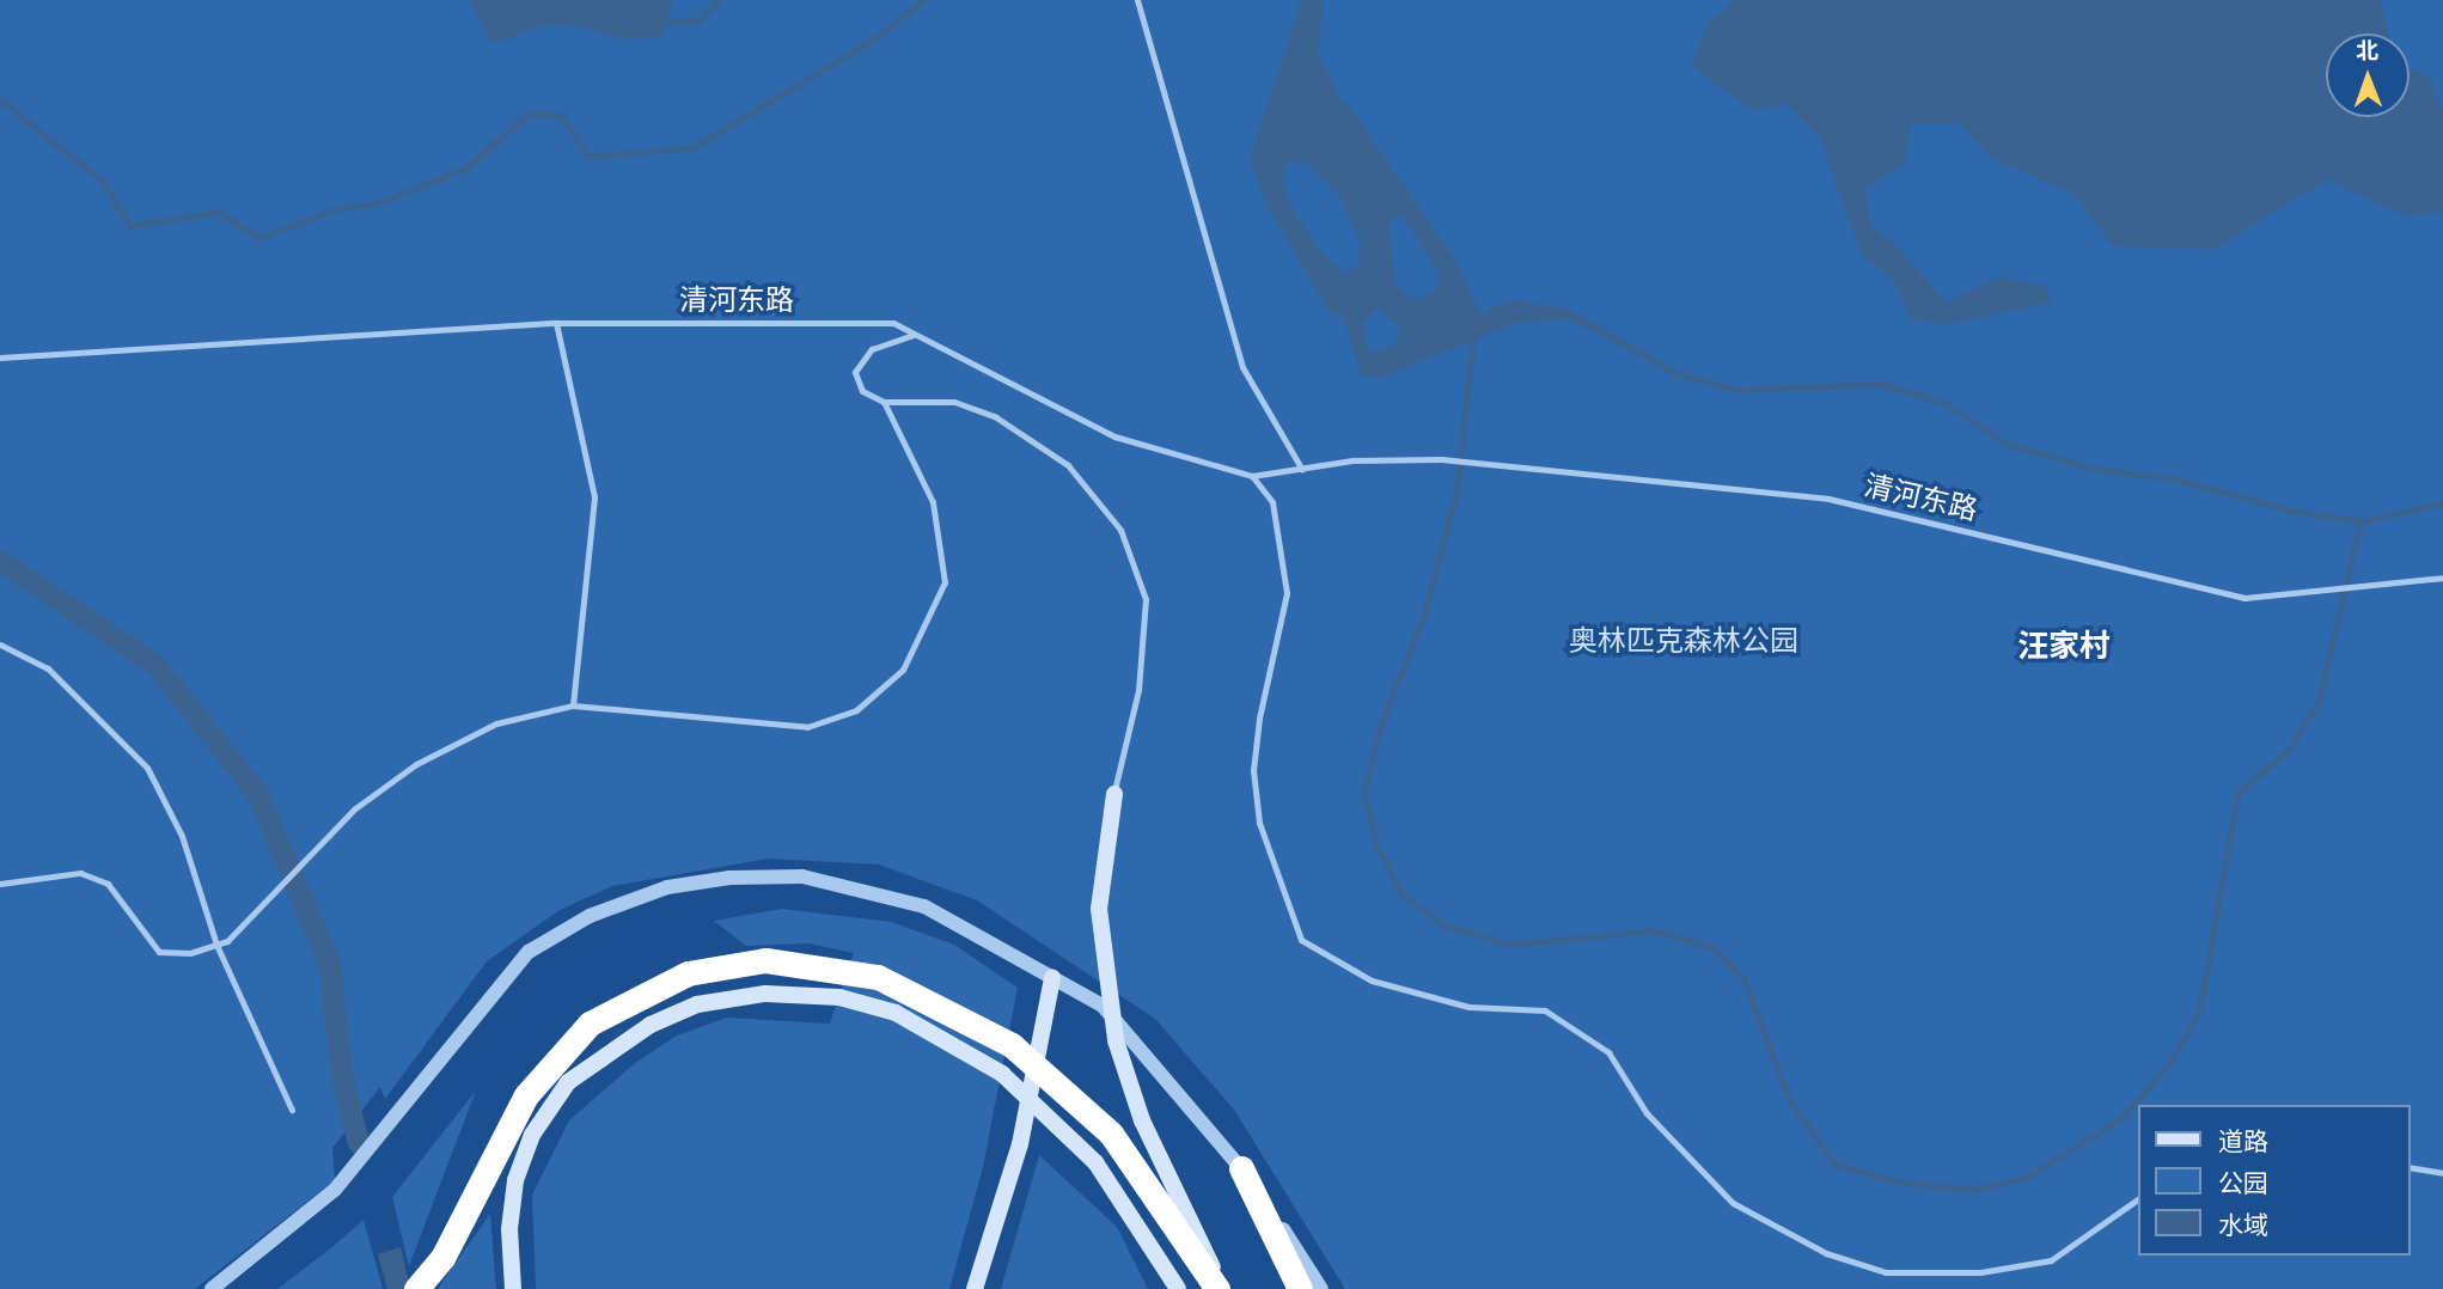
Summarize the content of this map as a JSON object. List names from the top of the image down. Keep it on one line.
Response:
{"streets":{"lane":["清河东路"]},"districts":["汪家村"],"parks":["奥林匹克森林公园"],"legend":["道路","公园","水域"],"north":"top"}
